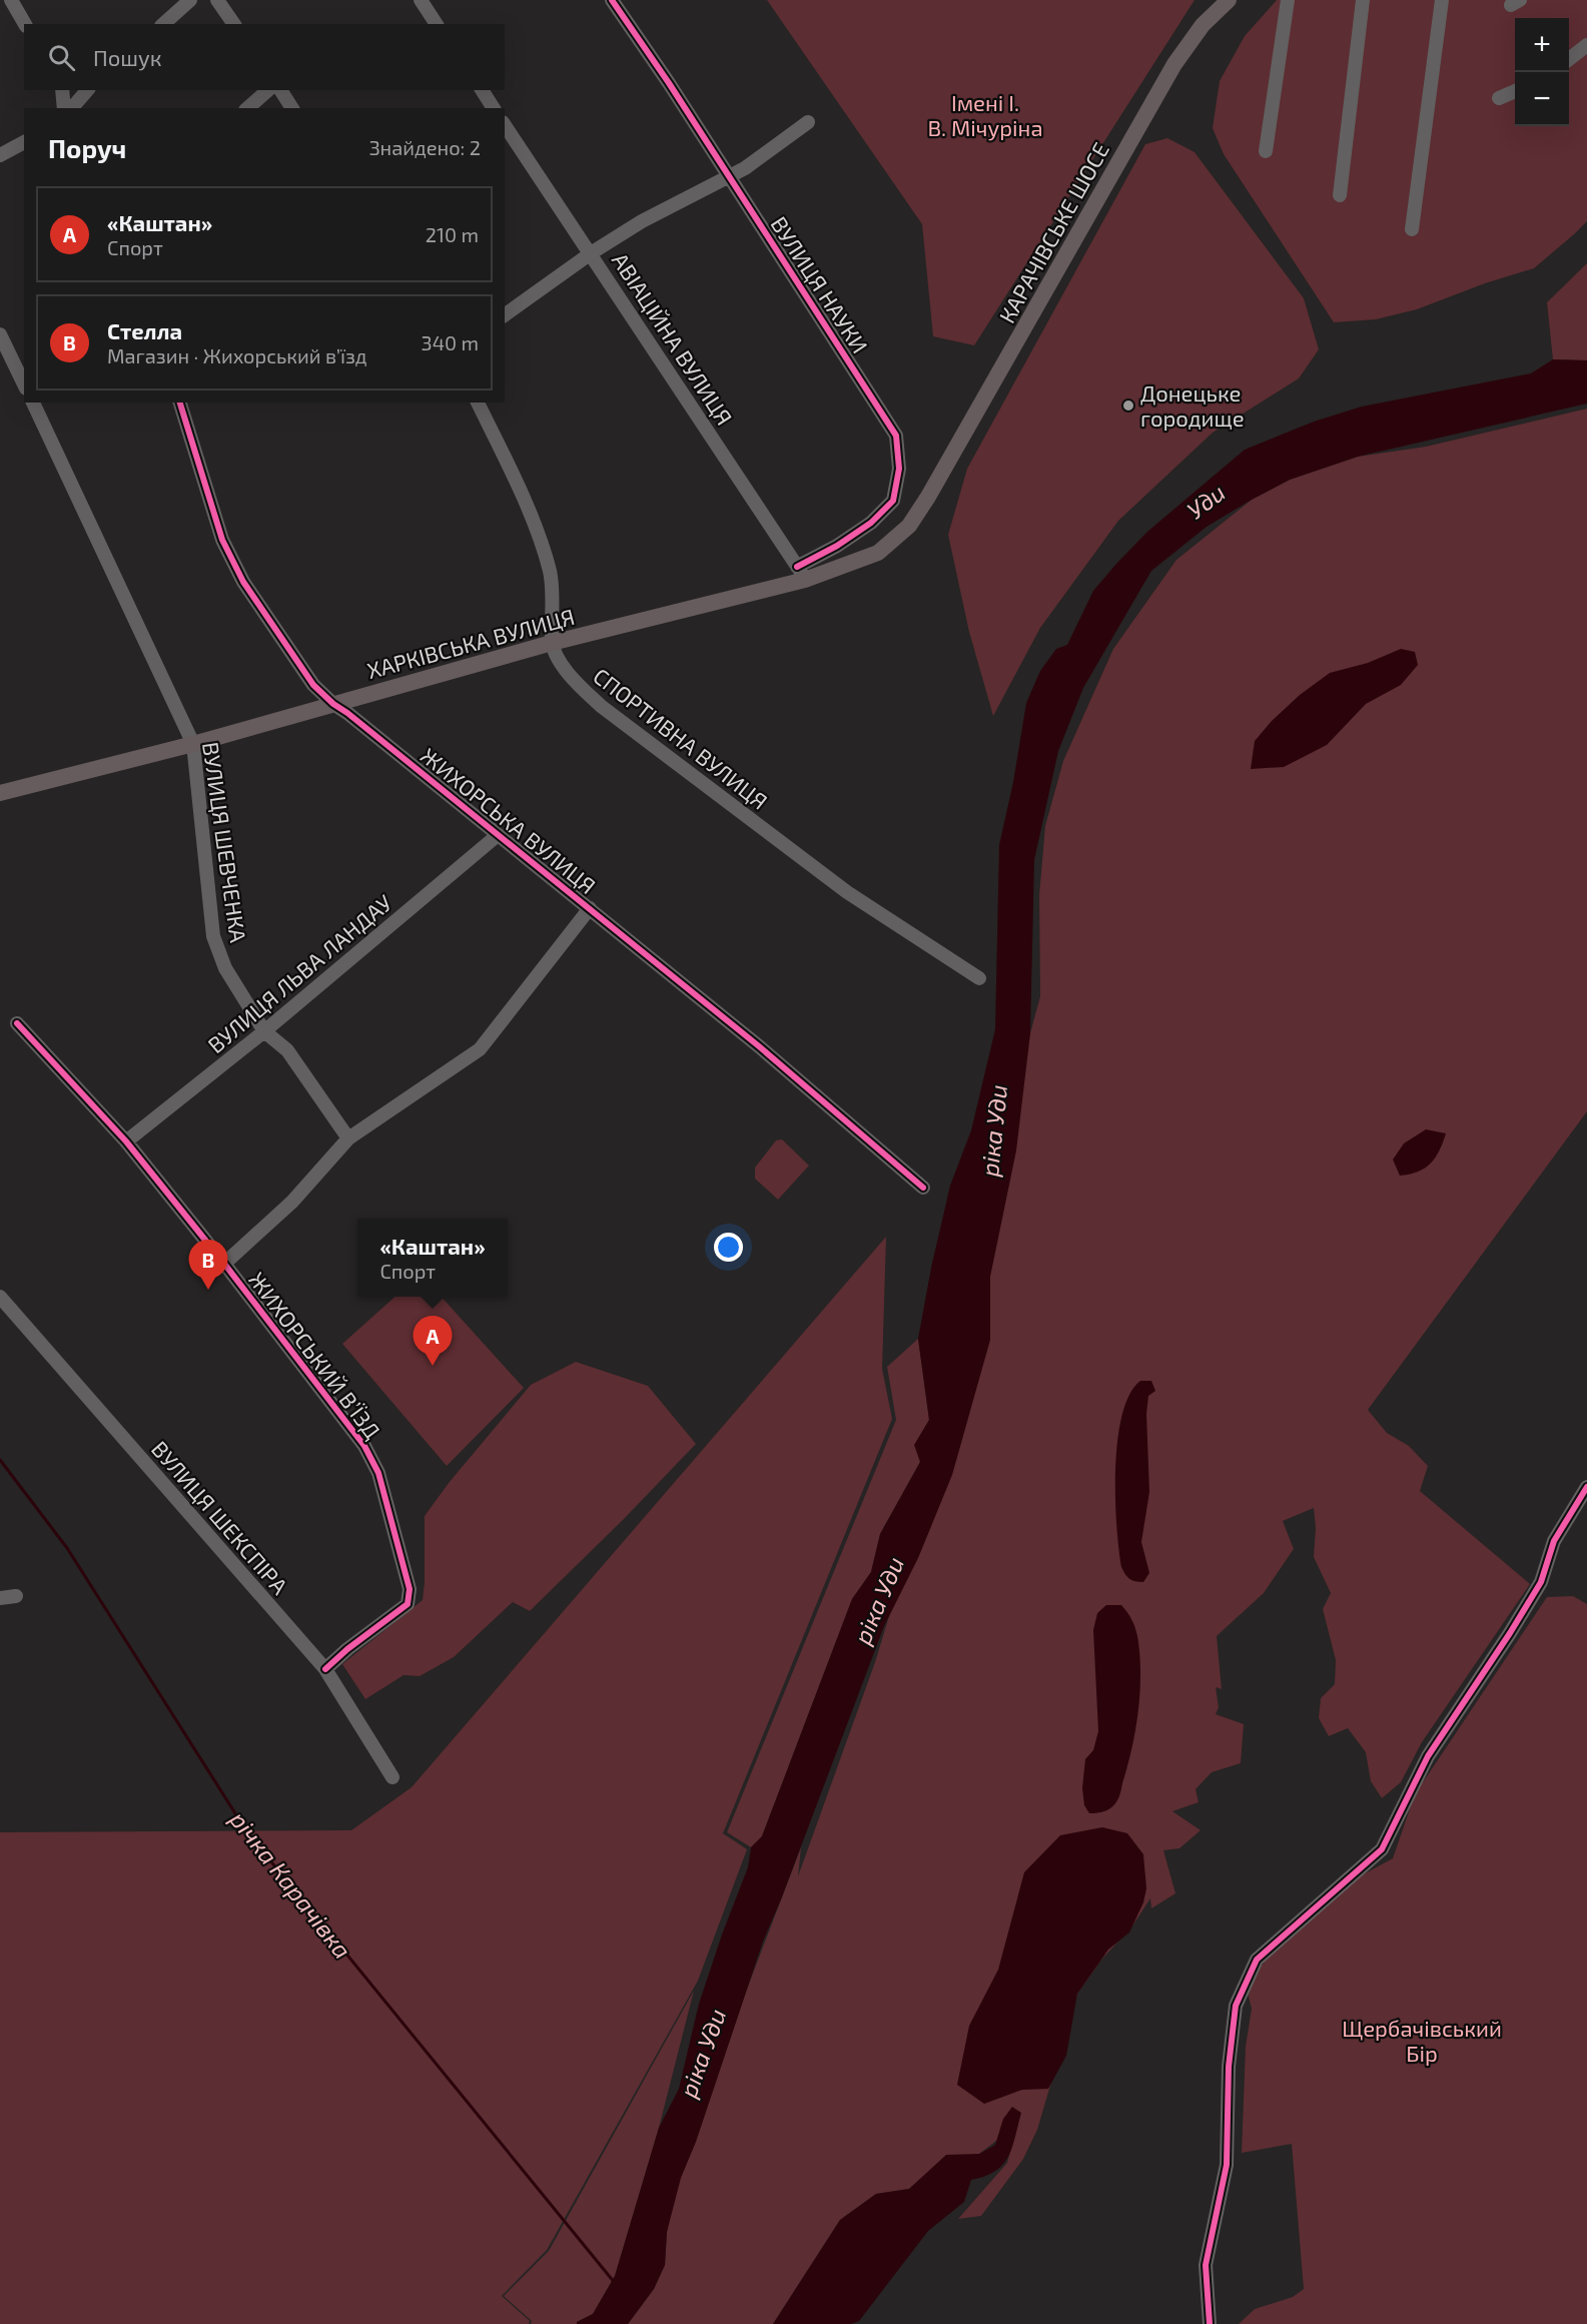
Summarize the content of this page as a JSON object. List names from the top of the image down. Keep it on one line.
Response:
{"streets":{"main road":["КАРАЧІВСЬКЕ ШОСЕ","ХАРКІВСЬКА ВУЛИЦЯ"],"street":["ВУЛИЦЯ НАУКИ","АВІАЦІЙНА ВУЛИЦЯ","СПОРТИВНА ВУЛИЦЯ","ЖИХОРСЬКА ВУЛИЦЯ","ВУЛИЦЯ ШЕВЧЕНКА","ВУЛИЦЯ ЛЬВА ЛАНДАУ","ЖИХОРСЬКИЙ В’ЇЗД","ВУЛИЦЯ ШЕКСПІРА"]},"crossings":[["КАРАЧІВСЬКЕ ШОСЕ","ХАРКІВСЬКА ВУЛИЦЯ"],["ВУЛИЦЯ НАУКИ","АВІАЦІЙНА ВУЛИЦЯ"],["ВУЛИЦЯ НАУКИ","ХАРКІВСЬКА ВУЛИЦЯ"],["АВІАЦІЙНА ВУЛИЦЯ","ХАРКІВСЬКА ВУЛИЦЯ"],["ХАРКІВСЬКА ВУЛИЦЯ","СПОРТИВНА ВУЛИЦЯ"],["ХАРКІВСЬКА ВУЛИЦЯ","ЖИХОРСЬКА ВУЛИЦЯ"],["ХАРКІВСЬКА ВУЛИЦЯ","ВУЛИЦЯ ШЕВЧЕНКА"],["ЖИХОРСЬКА ВУЛИЦЯ","ВУЛИЦЯ ЛЬВА ЛАНДАУ"],["ВУЛИЦЯ ШЕВЧЕНКА","ВУЛИЦЯ ЛЬВА ЛАНДАУ"],["ВУЛИЦЯ ЛЬВА ЛАНДАУ","ЖИХОРСЬКИЙ В’ЇЗД"],["ЖИХОРСЬКИЙ В’ЇЗД","ВУЛИЦЯ ШЕКСПІРА"]],"water":["Уди","ріка Уди","річка Карачівка"],"parks":["Імені І. В. Мічуріна","Щербачівський Бір"],"places":["Донецьке городище"],"page":{"map_buttons":["+","−"],"search":"Пошук","heading":["Поруч","Знайдено: 2"],"list":[{"mark":"A","name":"«Каштан»","note":"Спорт","value":"210 m"},{"mark":"B","name":"Стелла","note":"Магазин · Жихорський в’їзд","value":"340 m"}],"popup":["«Каштан»","Спорт"],"pins":["B","A"]}}
